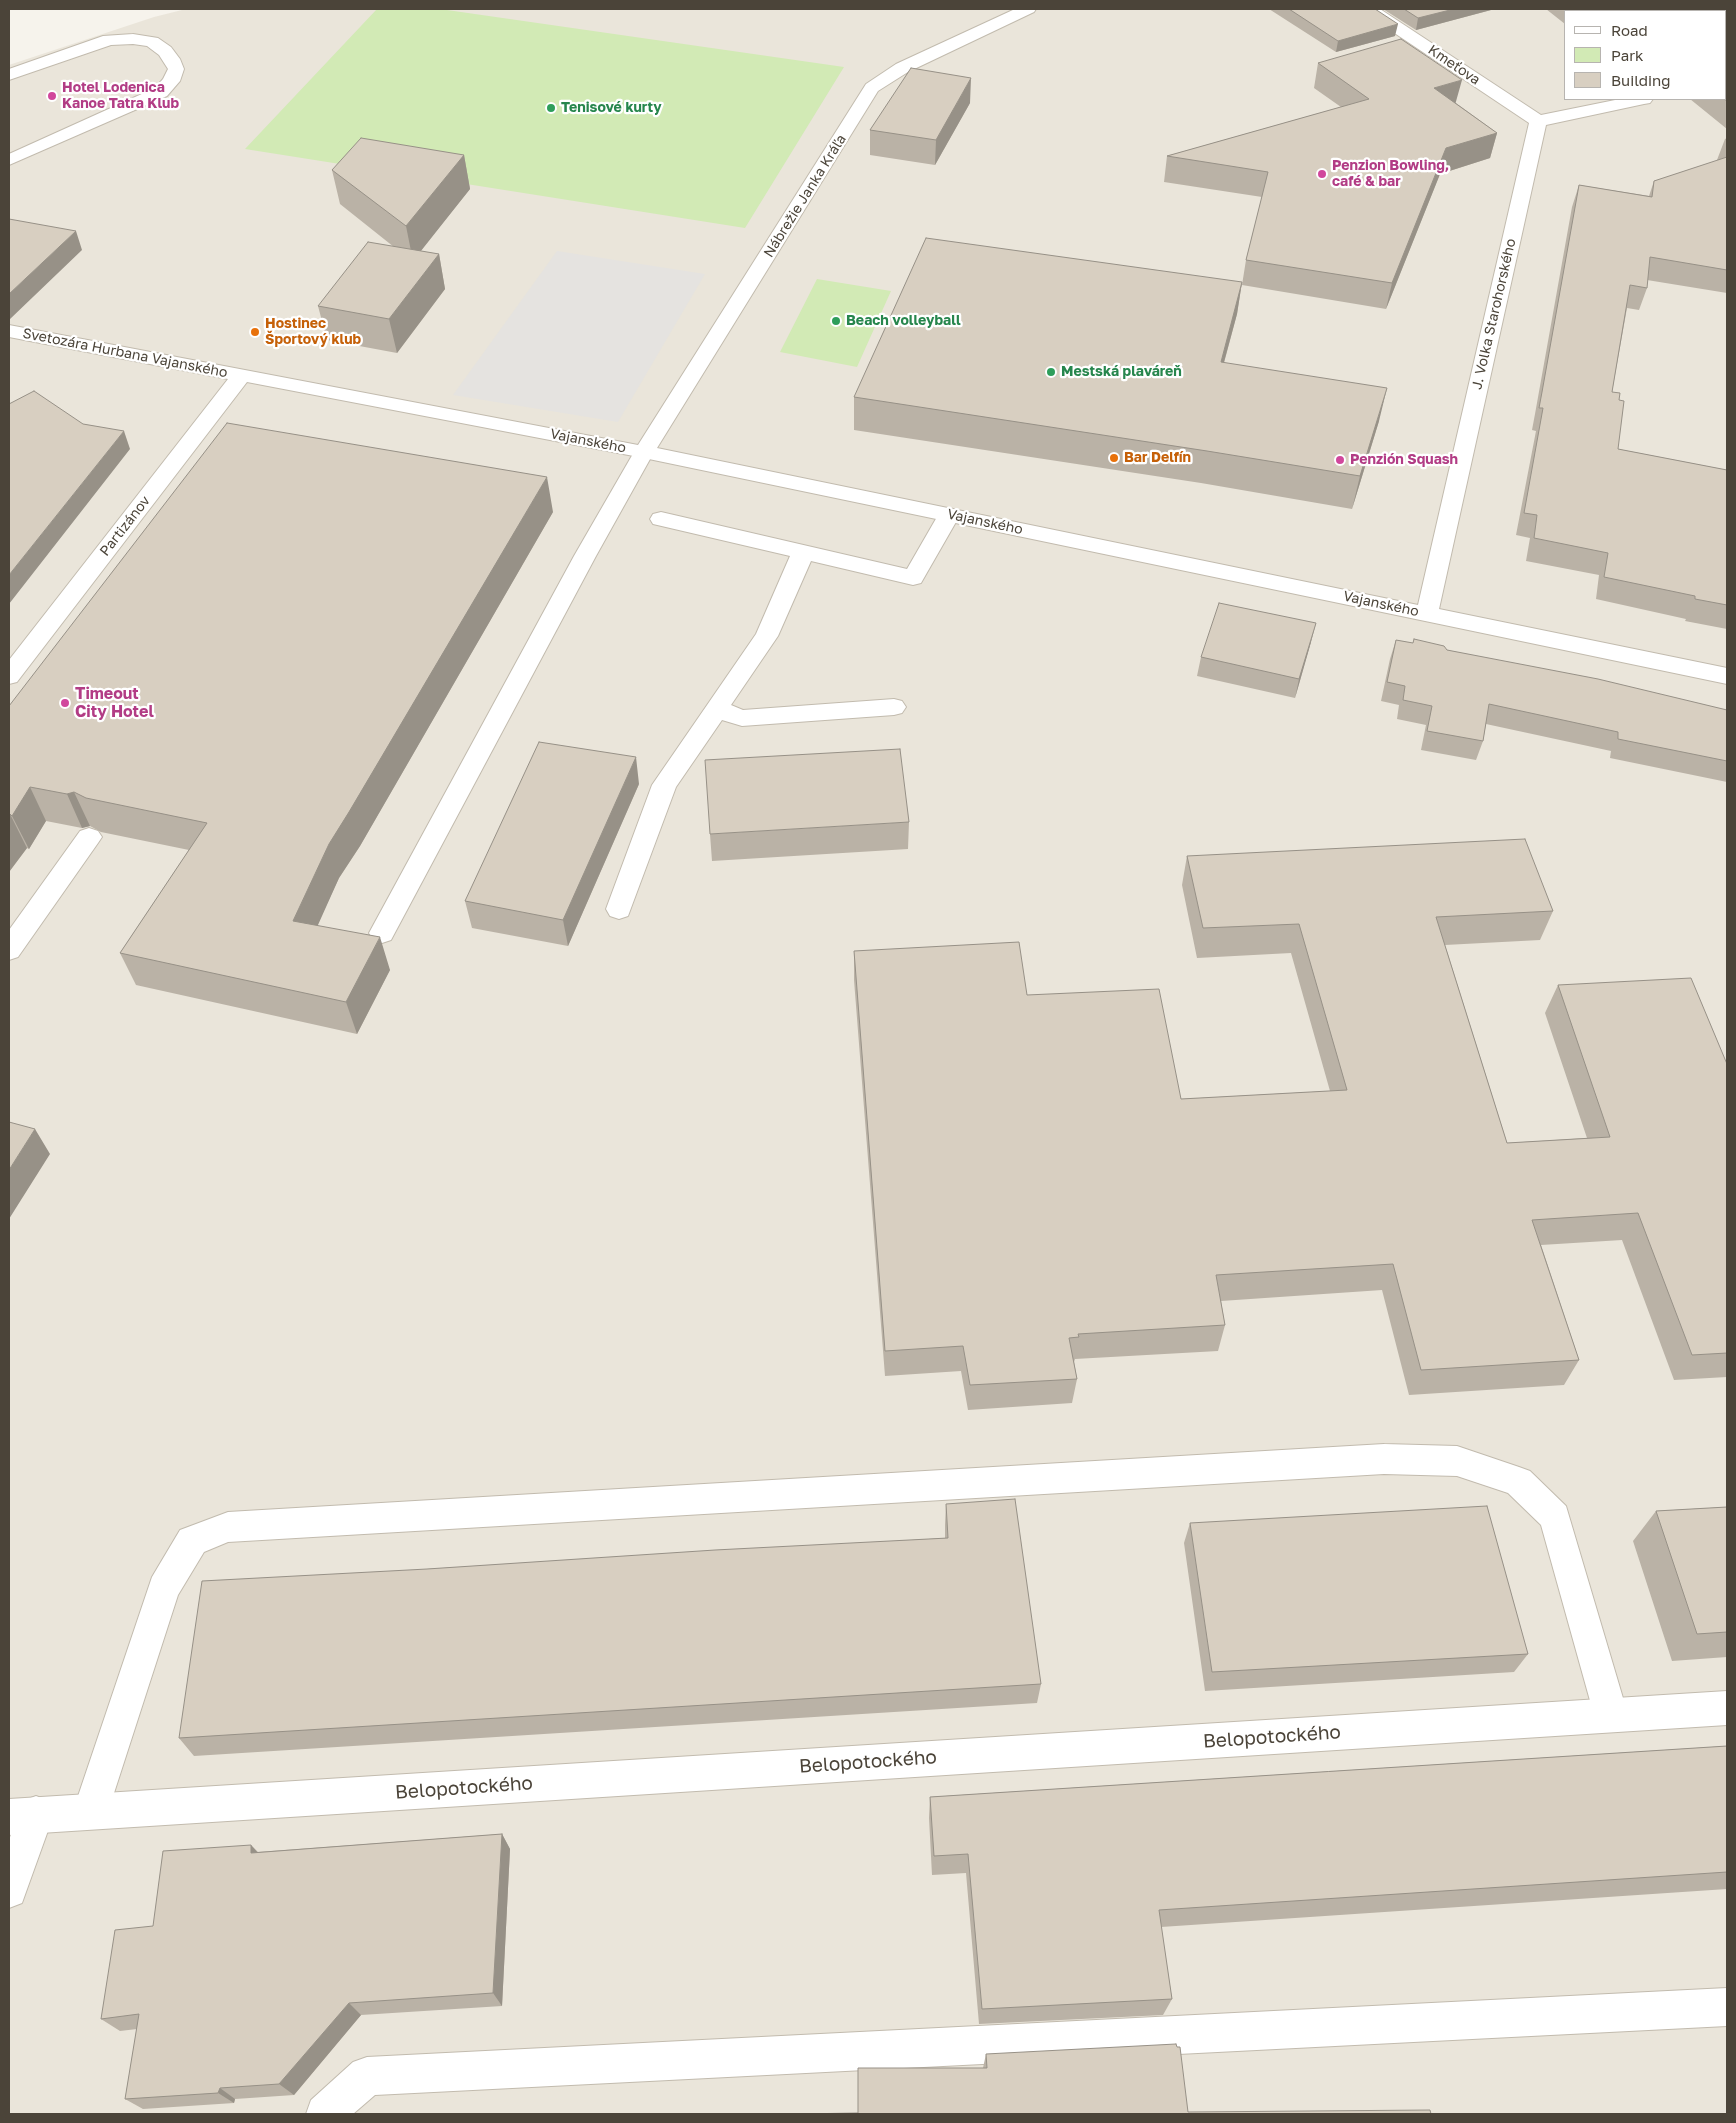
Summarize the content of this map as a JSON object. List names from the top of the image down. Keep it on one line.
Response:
{"streets":{"street":["Kmeťova","Nábrežie Janka Kráľa","J. Volka Starohorského","Svetozára Hurbana Vajanského","Vajanského","Partizánov","Belopotockého"]},"crossings":[["Kmeťova","J. Volka Starohorského"],["Nábrežie Janka Kráľa","Vajanského"],["J. Volka Starohorského","Vajanského"],["Svetozára Hurbana Vajanského","Vajanského"],["Svetozára Hurbana Vajanského","Partizánov"],["Vajanského","Partizánov"]],"places":["Hotel Lodenica Kanoe Tatra Klub","Tenisové kurty","Penzion Bowling, café & bar","Beach volleyball","Hostinec Športový klub","Mestská plaváreň","Bar Delfín","Penzión Squash","Timeout City Hotel"],"legend":["Road","Park","Building"]}
